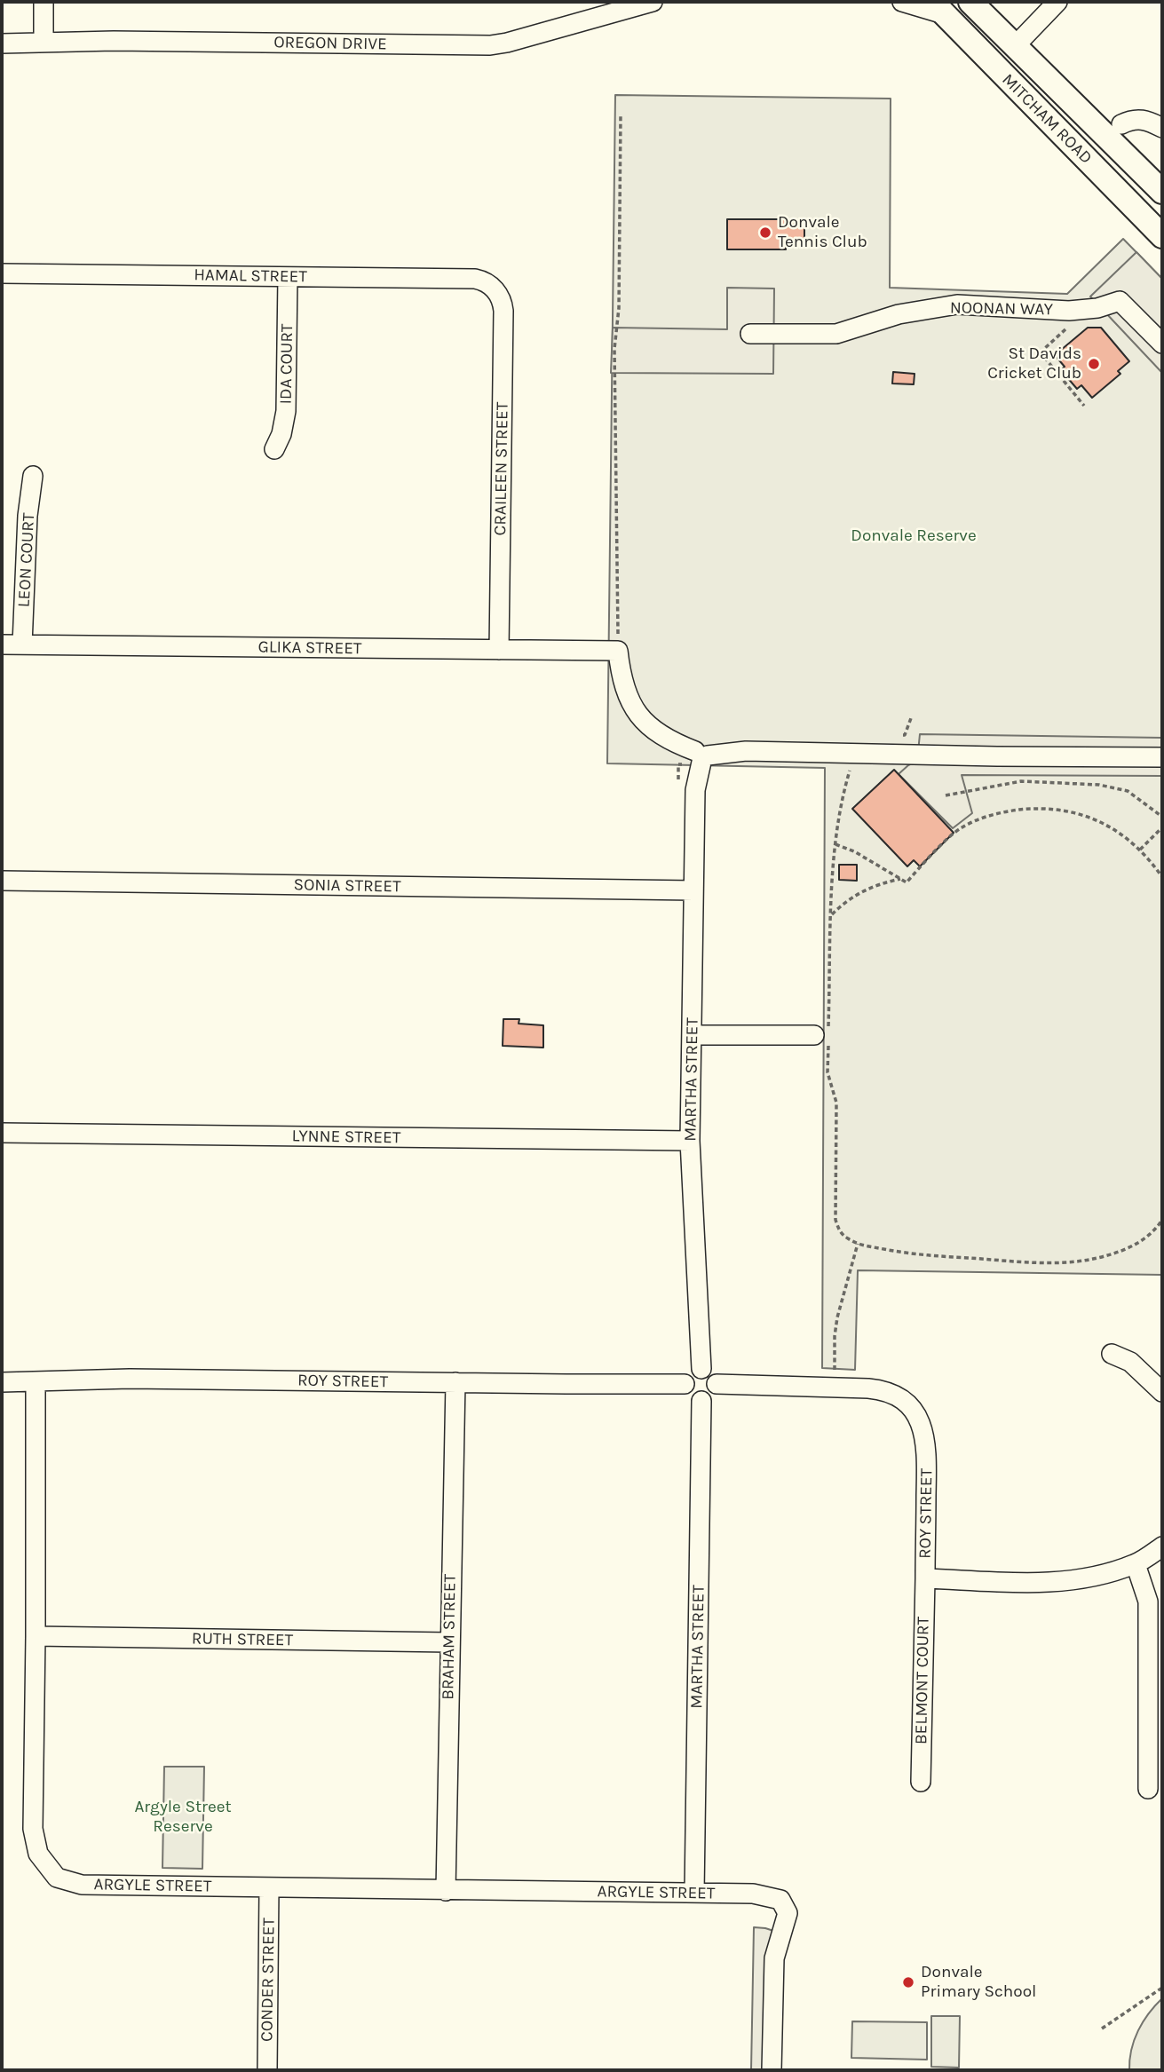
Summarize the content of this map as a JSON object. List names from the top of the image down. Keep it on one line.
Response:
{"streets":{"main road":["MITCHAM ROAD"],"street":["OREGON DRIVE","HAMAL STREET","NOONAN WAY","IDA COURT","CRAILEEN STREET","LEON COURT","GLIKA STREET","SONIA STREET","MARTHA STREET","LYNNE STREET","ROY STREET","BRAHAM STREET","RUTH STREET","BELMONT COURT","ARGYLE STREET","CONDER STREET"]},"crossings":[["HAMAL STREET","IDA COURT"],["HAMAL STREET","CRAILEEN STREET"],["CRAILEEN STREET","GLIKA STREET"],["LEON COURT","GLIKA STREET"],["SONIA STREET","MARTHA STREET"],["MARTHA STREET","LYNNE STREET"],["MARTHA STREET","ROY STREET"],["MARTHA STREET","ARGYLE STREET"],["ROY STREET","BRAHAM STREET"],["ROY STREET","BELMONT COURT"],["ROY STREET","ARGYLE STREET"],["BRAHAM STREET","RUTH STREET"],["BRAHAM STREET","ARGYLE STREET"],["RUTH STREET","ARGYLE STREET"],["ARGYLE STREET","CONDER STREET"]],"parks":["Donvale Reserve","Argyle Street Reserve"],"places":["Donvale Tennis Club","St Davids Cricket Club","Donvale Primary School"]}
